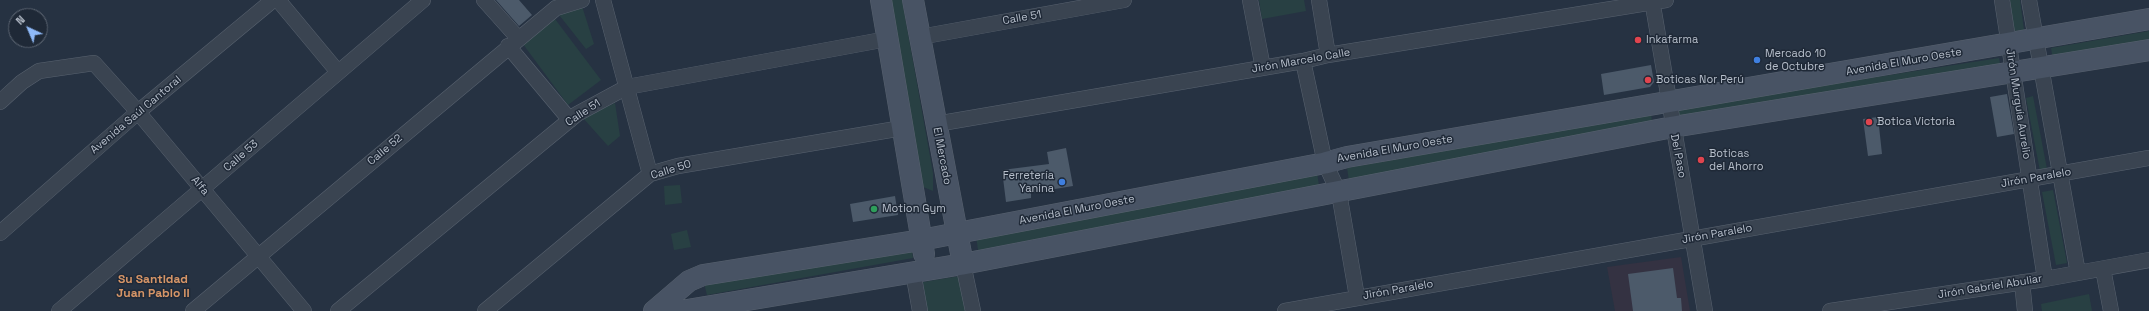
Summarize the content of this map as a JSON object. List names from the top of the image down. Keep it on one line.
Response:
{"streets":{"main road":["Avenida El Muro Oeste","El Mercado"],"street":["Calle 51","Jirón Marcelo Calle","Jirón Murguía Aurelio","Avenida Saúl Cantoral","Calle 52","Calle 53","Del Paso","Calle 50","Jirón Paralelo","Alfa","Jirón Gabriel Abuliar"]},"crossings":[["Calle 51","El Mercado"],["Jirón Marcelo Calle","El Mercado"],["Jirón Marcelo Calle","Del Paso"],["Avenida El Muro Oeste","Jirón Murguía Aurelio"],["Avenida El Muro Oeste","El Mercado"],["Avenida El Muro Oeste","Del Paso"],["Jirón Murguía Aurelio","Jirón Paralelo"],["Jirón Murguía Aurelio","Jirón Gabriel Abuliar"],["Avenida Saúl Cantoral","Alfa"],["Calle 52","Alfa"],["Calle 53","Alfa"],["Del Paso","Jirón Paralelo"]],"districts":["Su Santidad Juan Pablo II"],"places":["Inkafarma","Mercado 10 de Octubre","Boticas Nor Perú","Botica Victoria","Boticas del Ahorro","Ferretería Yanina","Motion Gym"],"north":"top left"}
